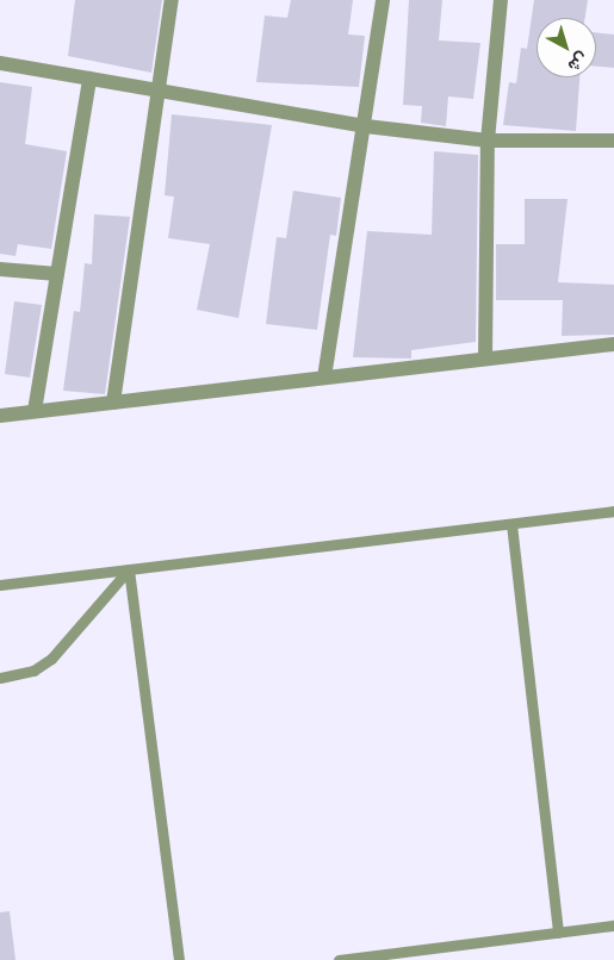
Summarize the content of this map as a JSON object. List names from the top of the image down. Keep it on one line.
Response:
{"north":"bottom right"}
